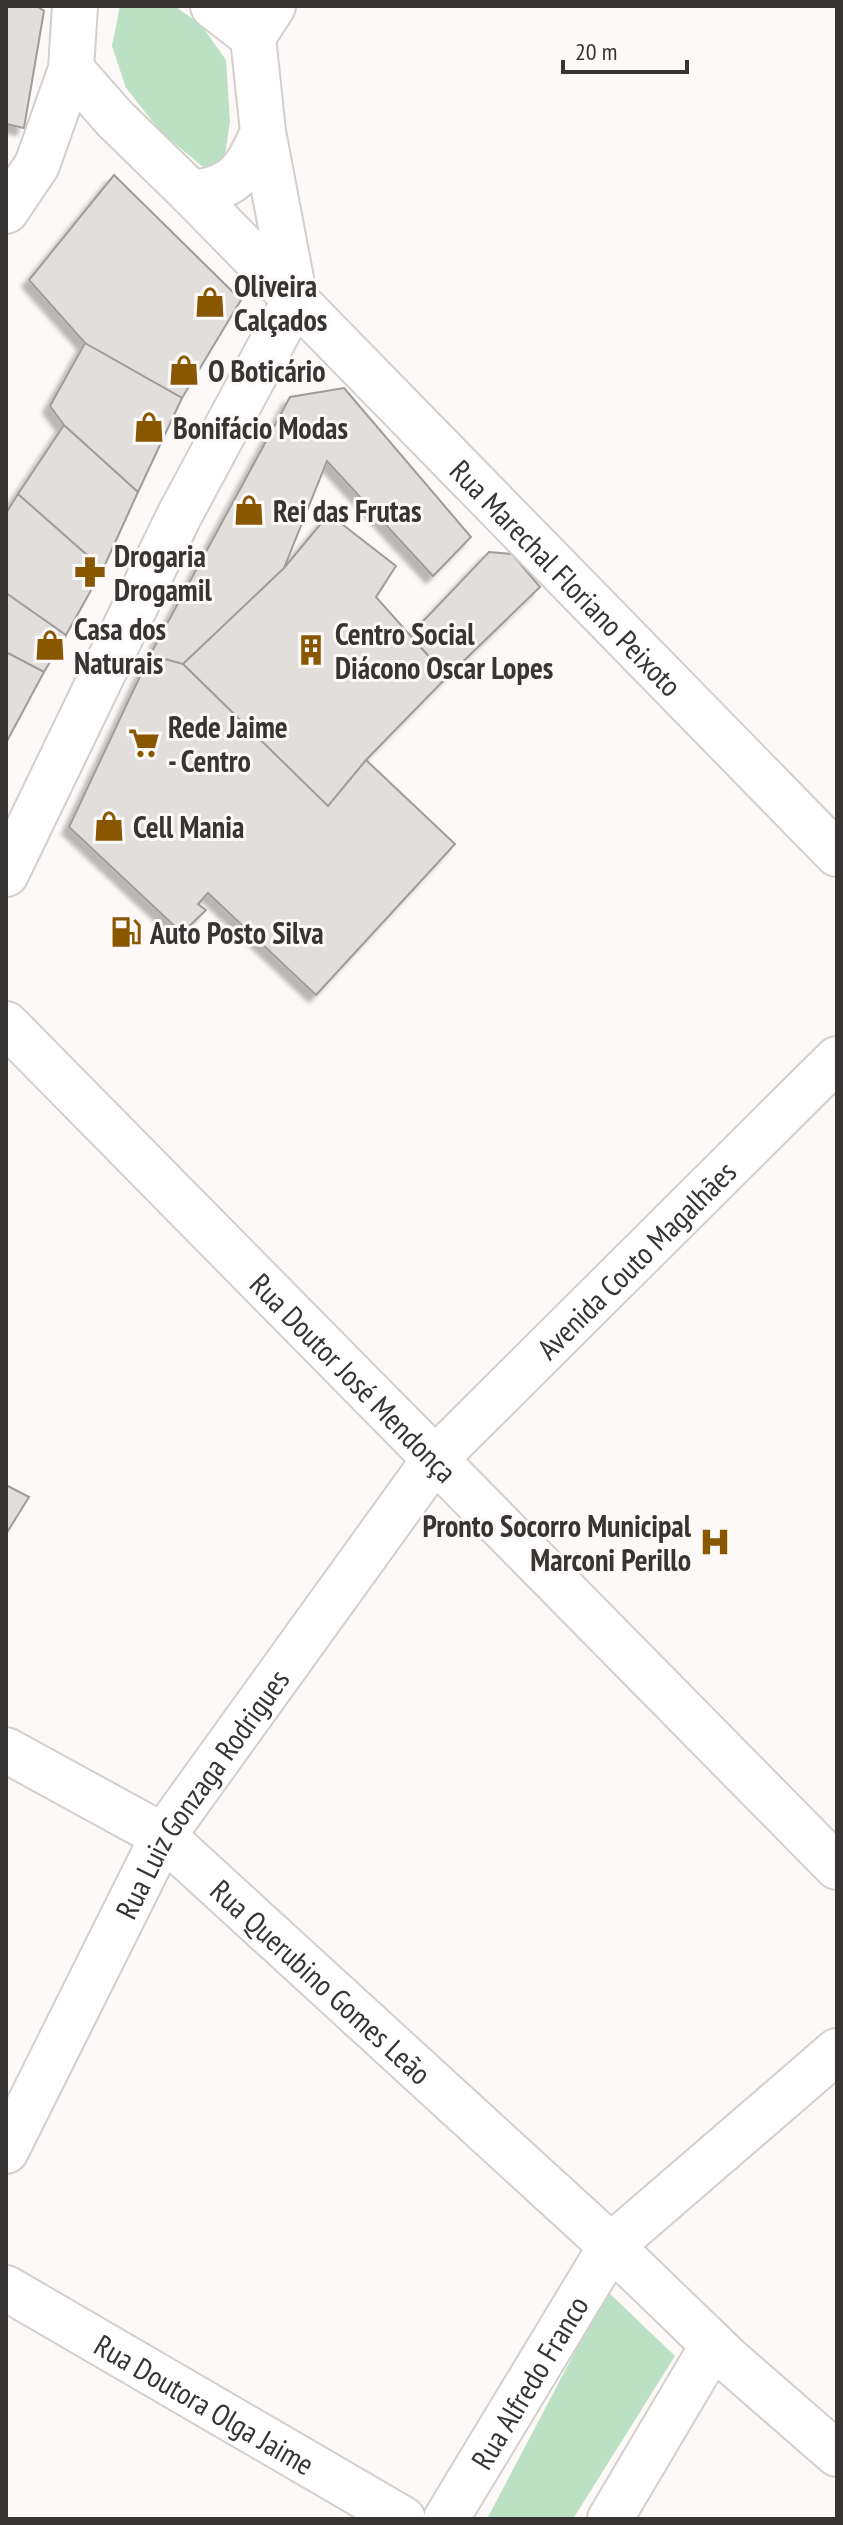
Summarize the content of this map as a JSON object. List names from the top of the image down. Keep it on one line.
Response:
{"streets":{"street":["Rua Marechal Floriano Peixoto","Avenida Couto Magalhães","Rua Doutor José Mendonça","Rua Luiz Gonzaga Rodrigues","Rua Querubino Gomes Leão","Rua Alfredo Franco","Rua Doutora Olga Jaime"]},"crossings":[["Avenida Couto Magalhães","Rua Doutor José Mendonça"],["Avenida Couto Magalhães","Rua Luiz Gonzaga Rodrigues"],["Rua Doutor José Mendonça","Rua Luiz Gonzaga Rodrigues"],["Rua Luiz Gonzaga Rodrigues","Rua Querubino Gomes Leão"],["Rua Querubino Gomes Leão","Rua Alfredo Franco"]],"places":{"shop":["Oliveira Calçados","O Boticário","Bonifácio Modas","Rei das Frutas","Casa dos Naturais","Cell Mania"],"pharmacy":["Drogaria Drogamil"],"building":["Centro Social Diácono Oscar Lopes"],"supermarket":["Rede Jaime - Centro"],"fuel station":["Auto Posto Silva"],"hospital":["Pronto Socorro Municipal Marconi Perillo"]},"scale_bar":"20 m"}
